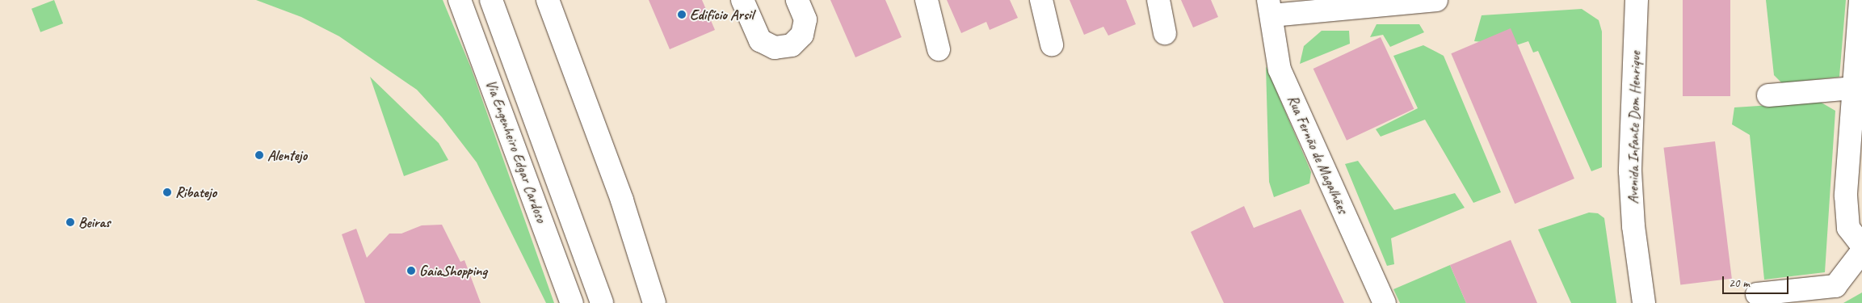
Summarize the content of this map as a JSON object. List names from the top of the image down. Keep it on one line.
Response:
{"streets":{"street":["Avenida Infante Dom Henrique","Via Engenheiro Edgar Cardoso","Rua Fernão de Magalhães"]},"places":["Edifício Arsil","Alentejo","Ribatejo","Beiras","GaiaShopping"],"scale_bar":"20 m"}
